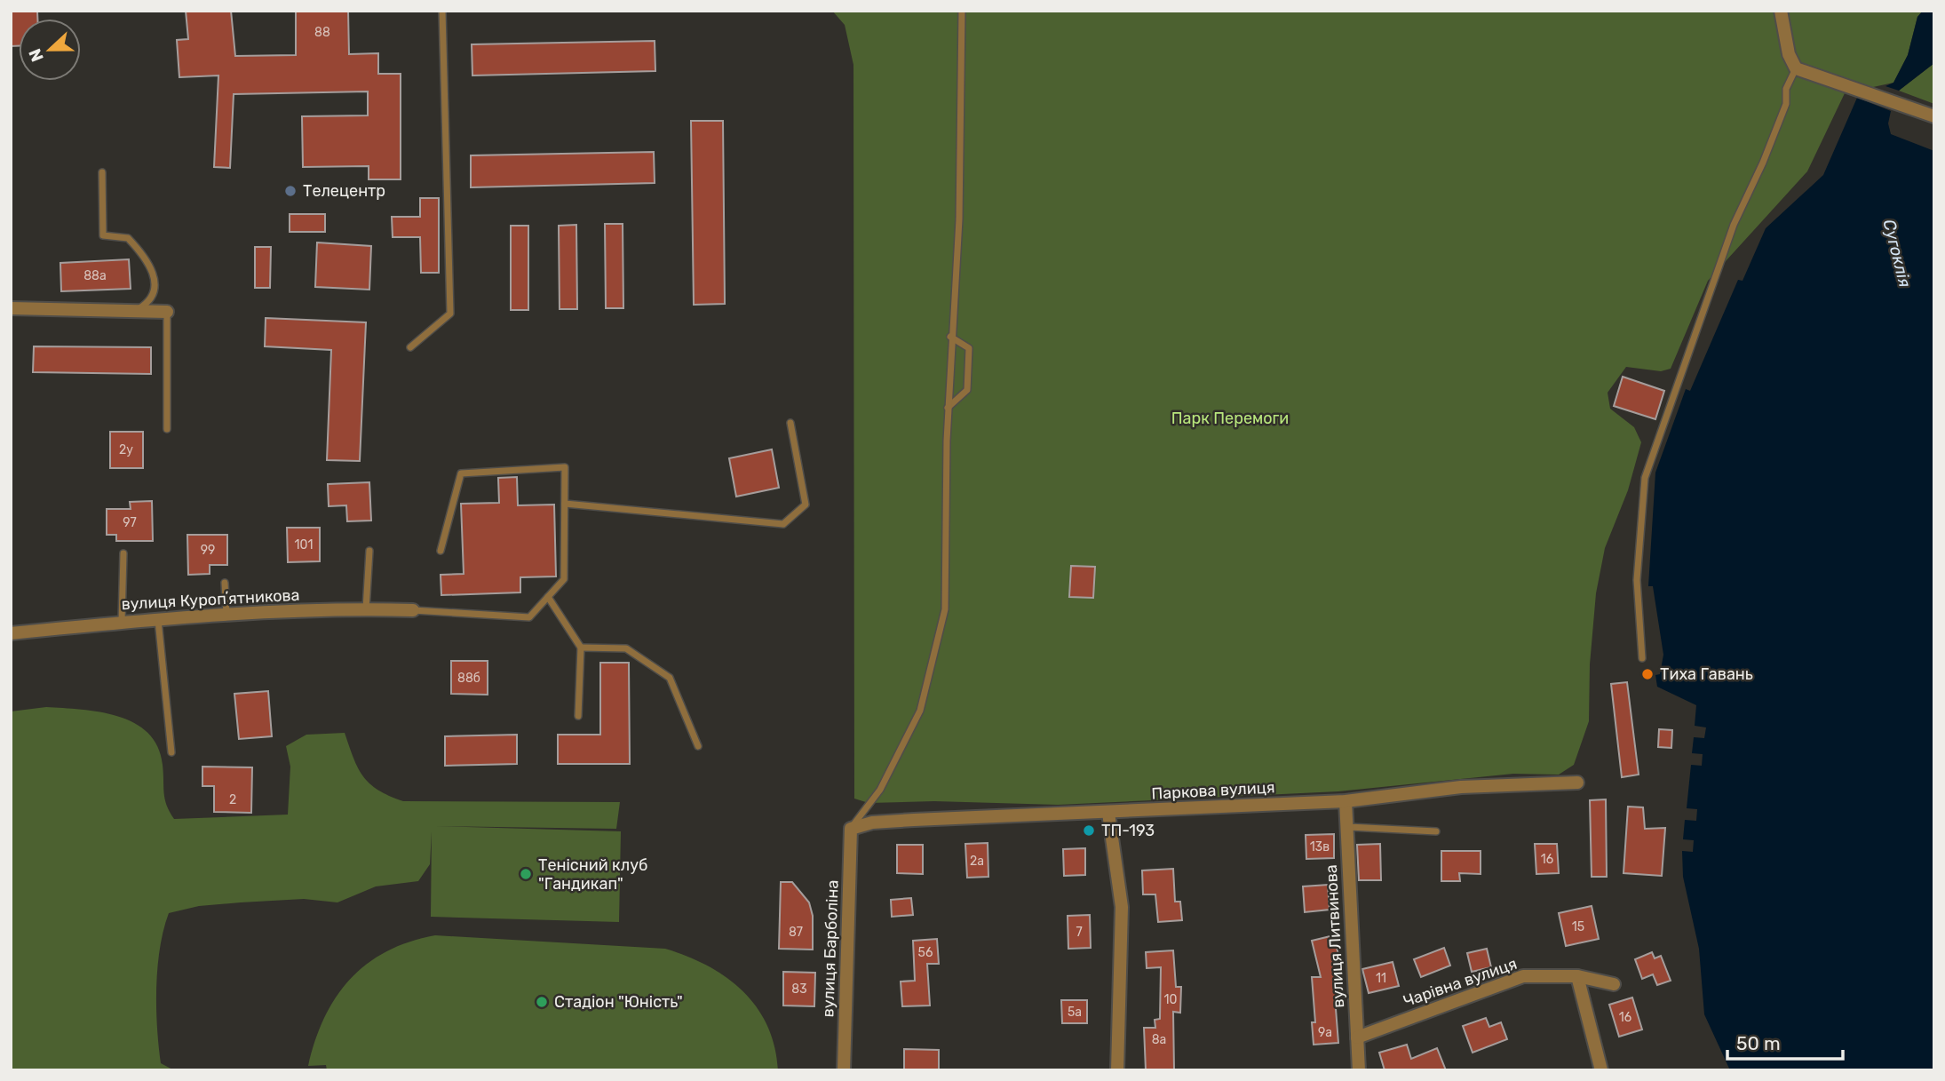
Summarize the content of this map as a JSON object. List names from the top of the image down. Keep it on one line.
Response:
{"streets":{"street":["вулиця Куропʼятникова","Паркова вулиця","вулиця Литвинова","вулиця Барболіна","Чарівна вулиця"]},"crossings":[["Паркова вулиця","вулиця Литвинова"],["Паркова вулиця","вулиця Барболіна"],["вулиця Литвинова","Чарівна вулиця"]],"water":["Сугоклія"],"parks":["Парк Перемоги"],"places":["Телецентр","Тиха Гавань","ТП-193","Тенісний клуб \"Гандикап\"","Стадіон \"Юність\""],"house_numbers":["88","88а","2у","97","101","99","88б","2","13в","16","2а","15","87","7","56","11","83","10","5а","16","9а","8а"],"scale_bar":"50 m","north":"left"}
